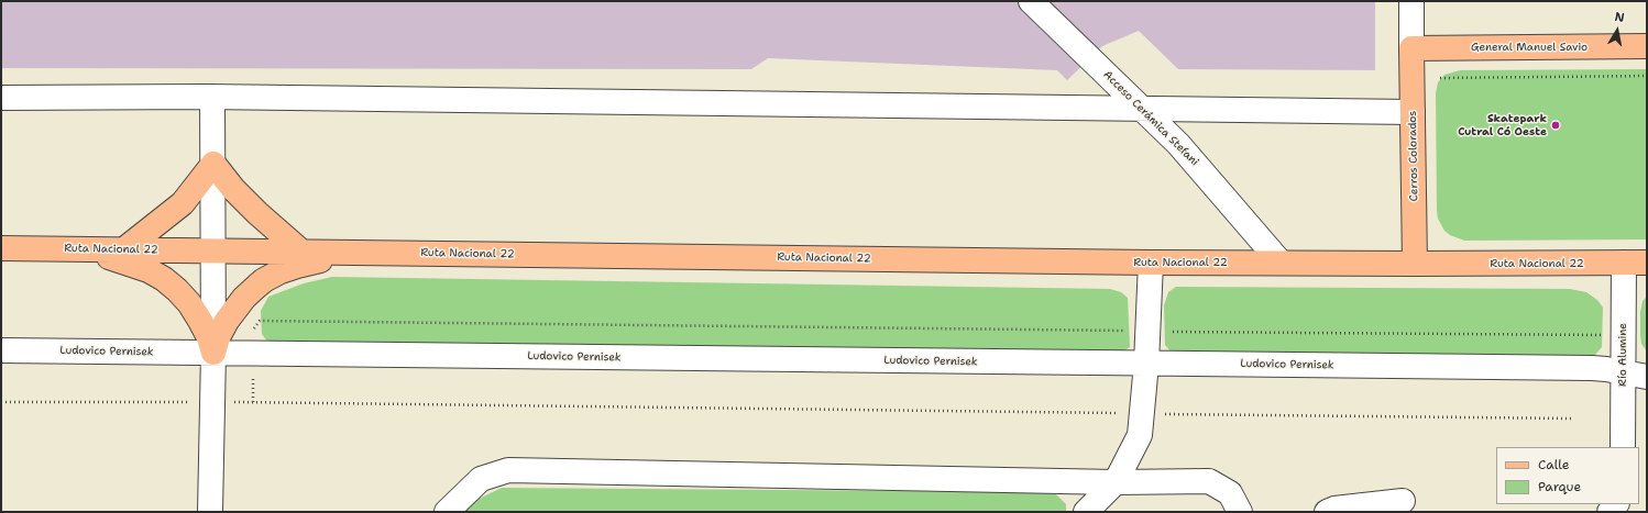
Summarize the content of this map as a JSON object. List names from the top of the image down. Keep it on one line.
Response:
{"streets":{"main road":["General Manuel Savio","Cerros Colorados","Ruta Nacional 22"],"street":["Acceso Cerámica Stefani","Ludovico Pernisek","Río Alumine"]},"crossings":[["General Manuel Savio","Cerros Colorados"],["Acceso Cerámica Stefani","Ruta Nacional 22"],["Cerros Colorados","Ruta Nacional 22"],["Ruta Nacional 22","Río Alumine"],["Ludovico Pernisek","Río Alumine"]],"places":["Skatepark Cutral Có Oeste"],"legend":["Calle","Parque"],"north":"top"}
